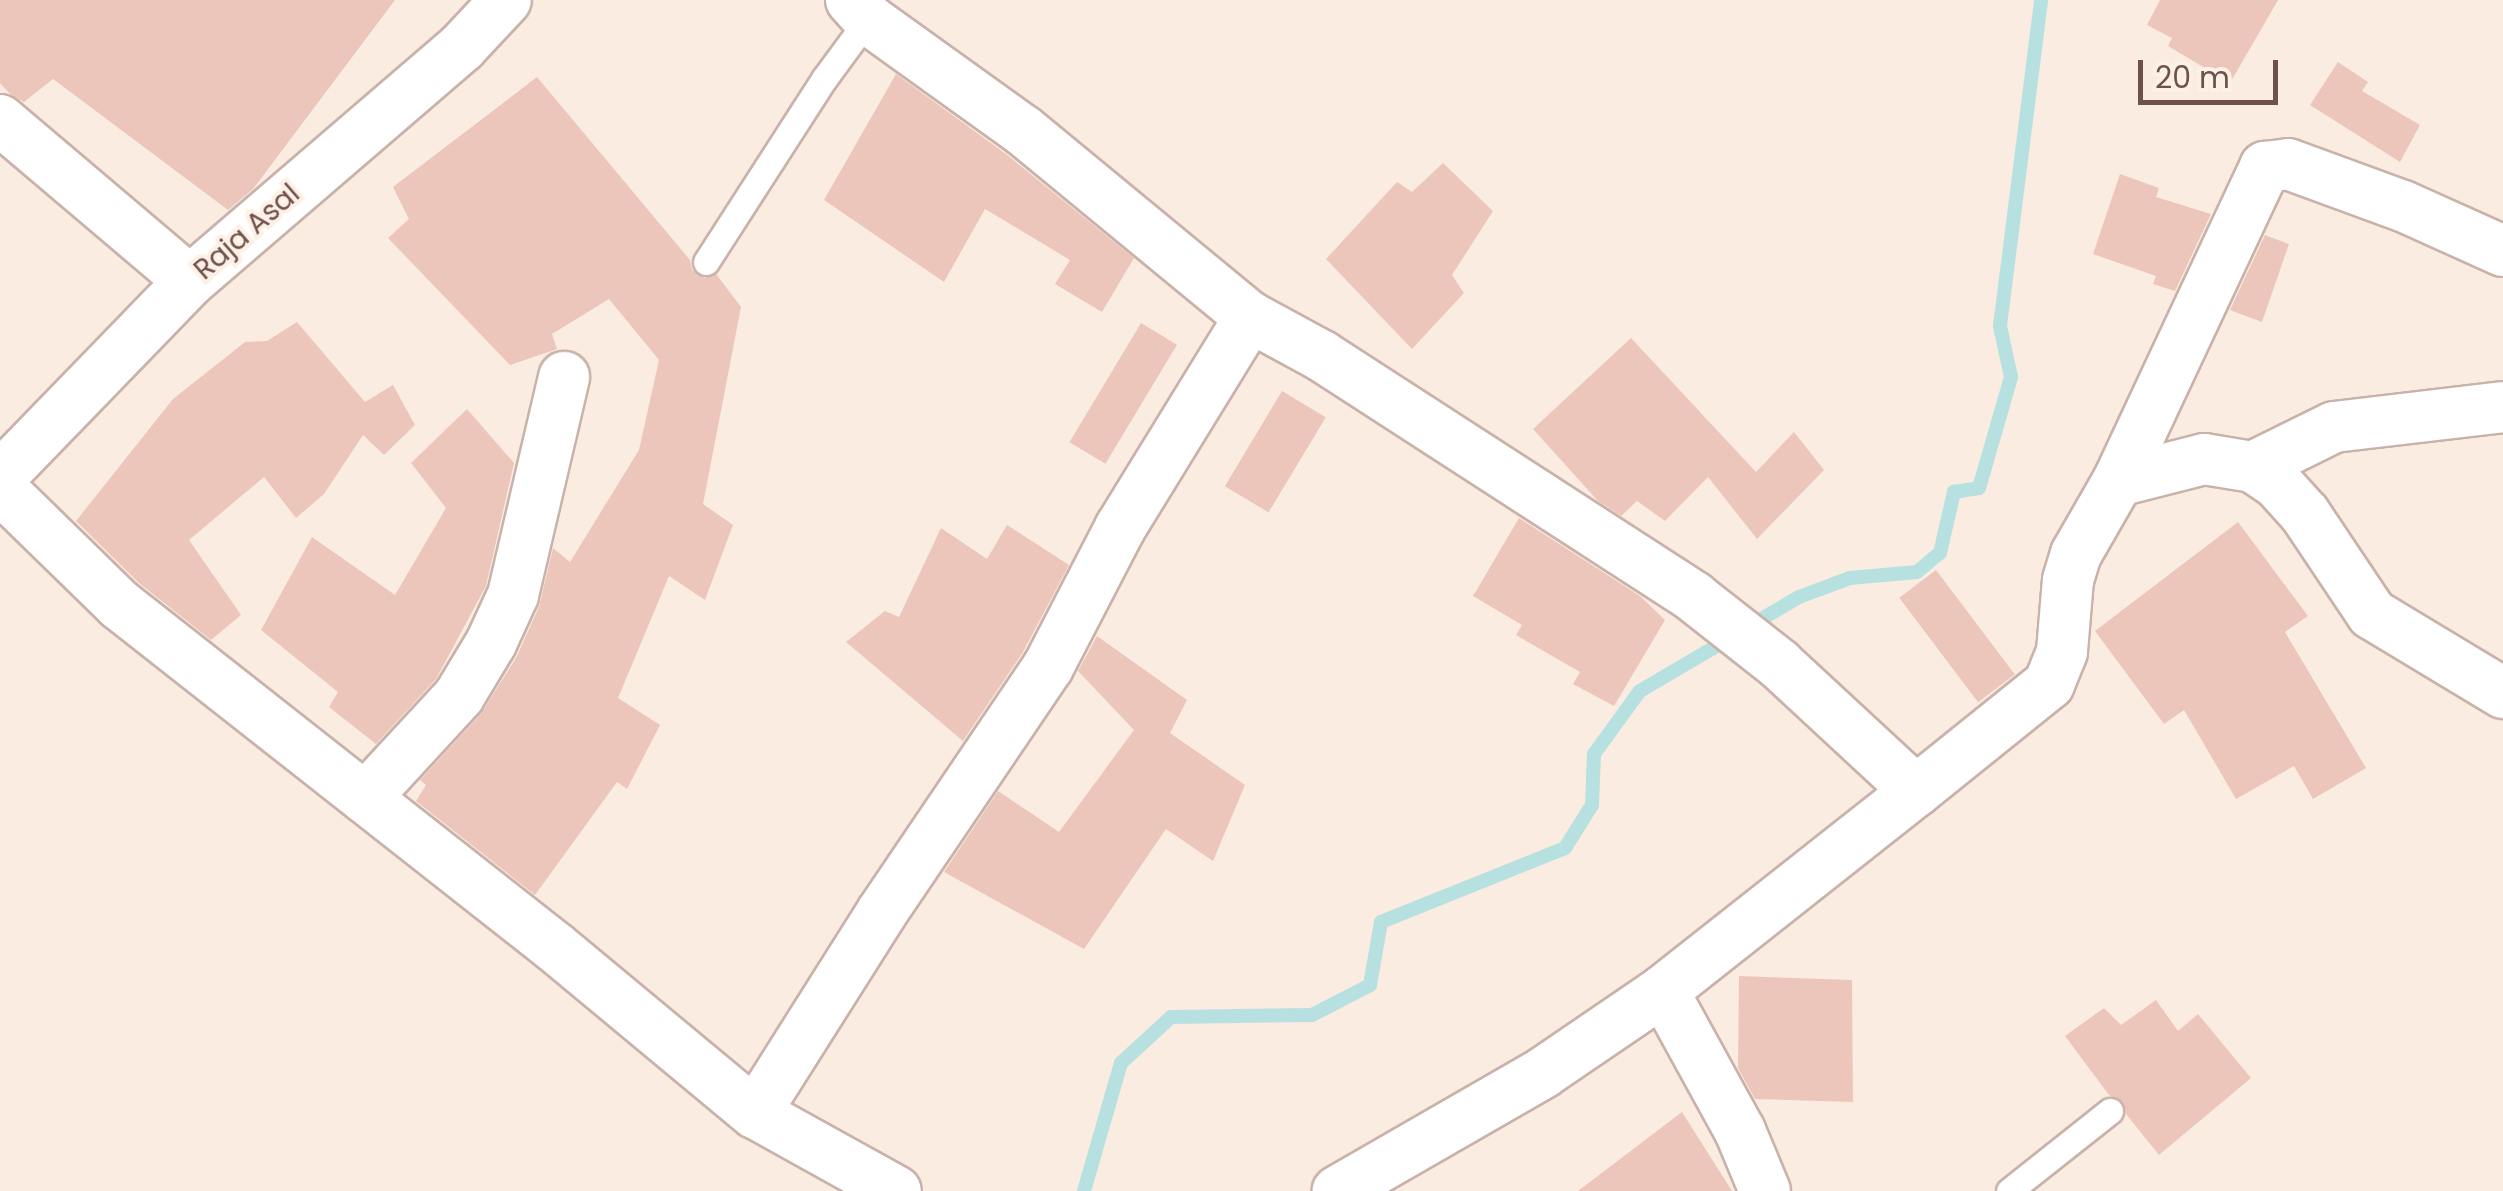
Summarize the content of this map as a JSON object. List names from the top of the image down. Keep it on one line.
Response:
{"streets":{"street":["Raja Asal"]},"scale_bar":"20 m"}
